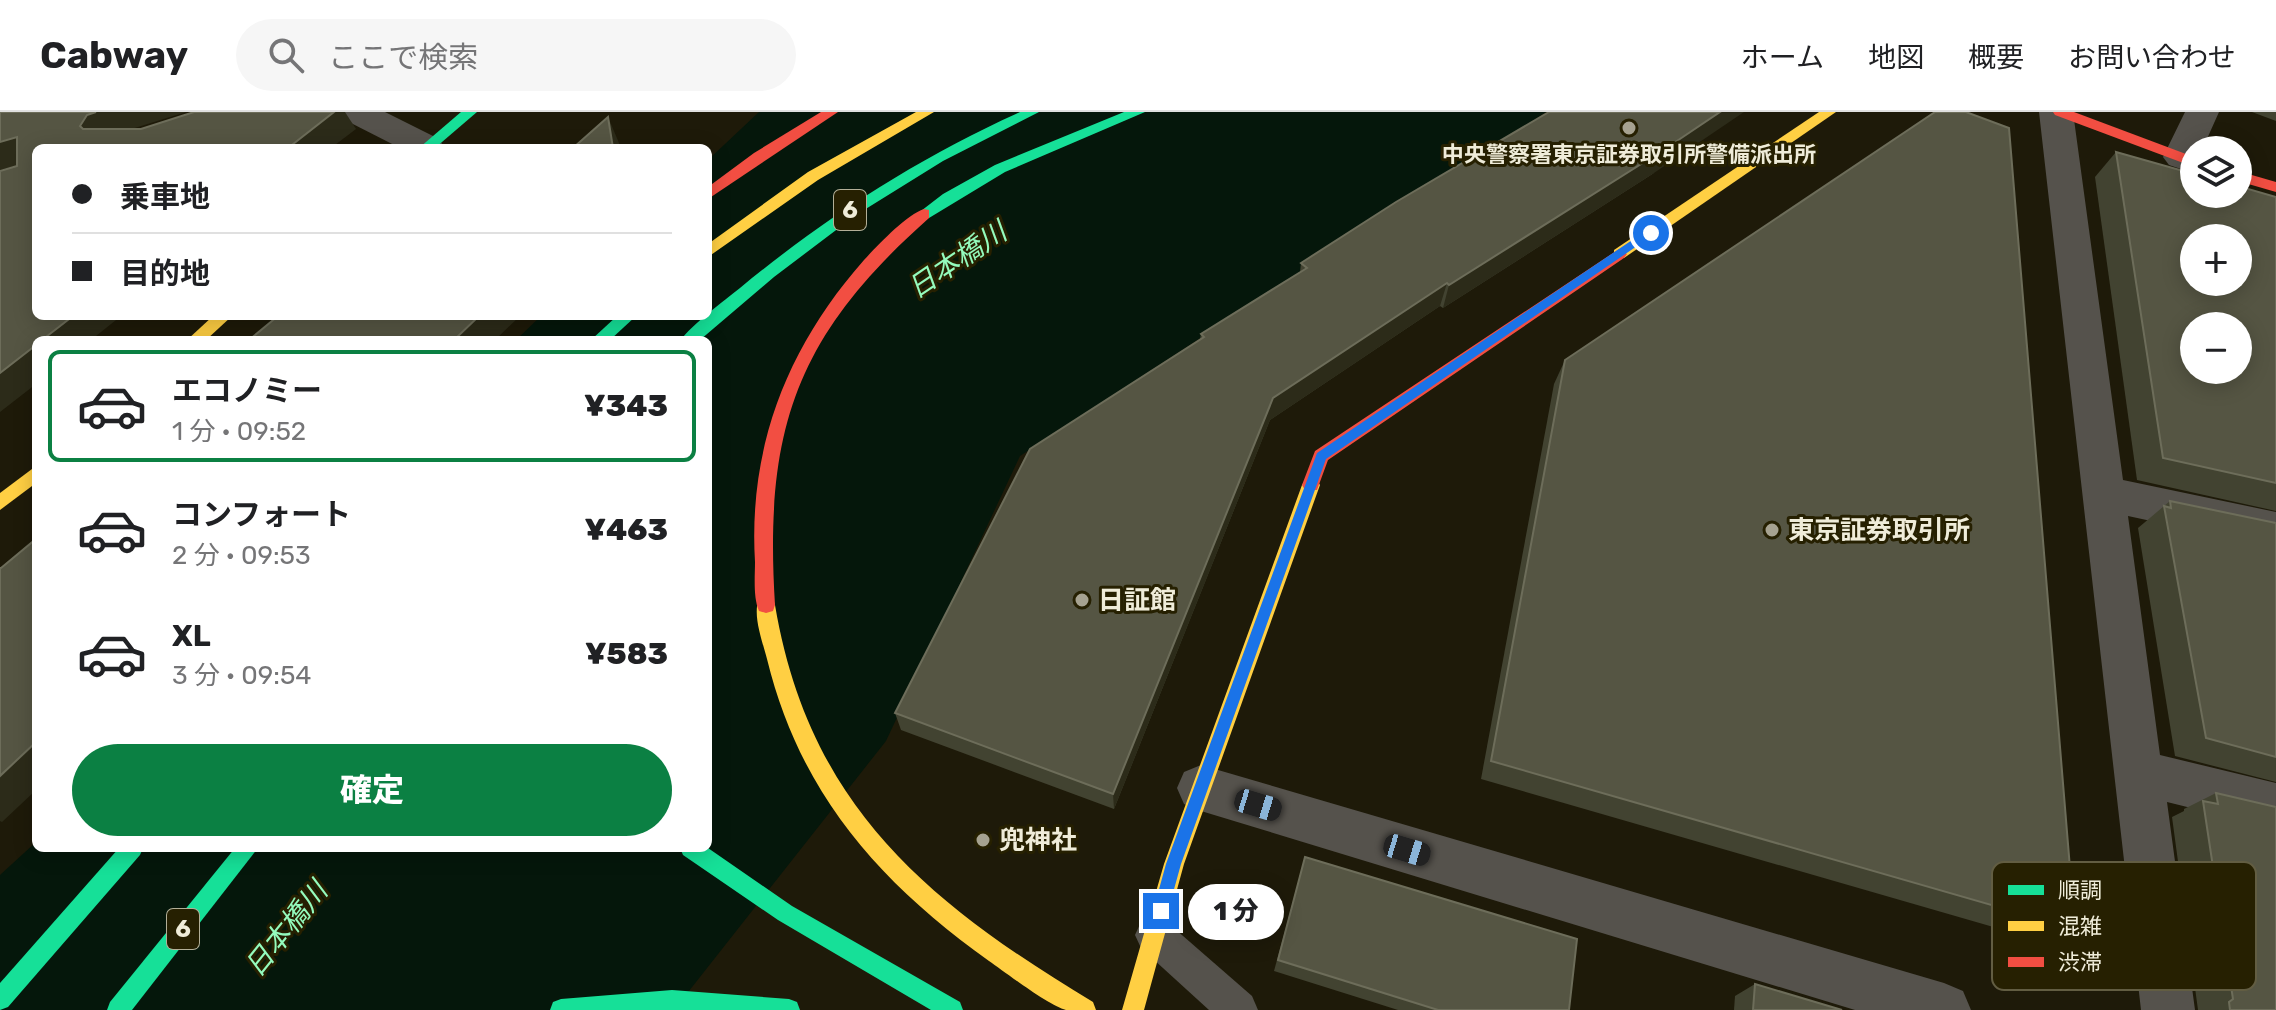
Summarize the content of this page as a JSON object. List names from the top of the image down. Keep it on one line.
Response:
{"streets":{"main road":["6"]},"water":["日本橋川"],"places":["中央警察署東京証券取引所警備派出所","東京証券取引所","日証館","兜神社"],"legend":["順調","混雑","渋滞"],"page":{"header":"Cabway","search":"ここで検索","nav":["ホーム","地図","概要","お問い合わせ"],"map_buttons":["+","−"],"banner":["乗車地","目的地"],"list":[{"name":"エコノミー","note":"1 分 · 09:52","value":"¥343"},{"name":"コンフォート","note":"2 分 · 09:53","value":"¥463"},{"name":"XL","note":"3 分 · 09:54","value":"¥583"}],"buttons":"確定","bubble":"1 分"}}
